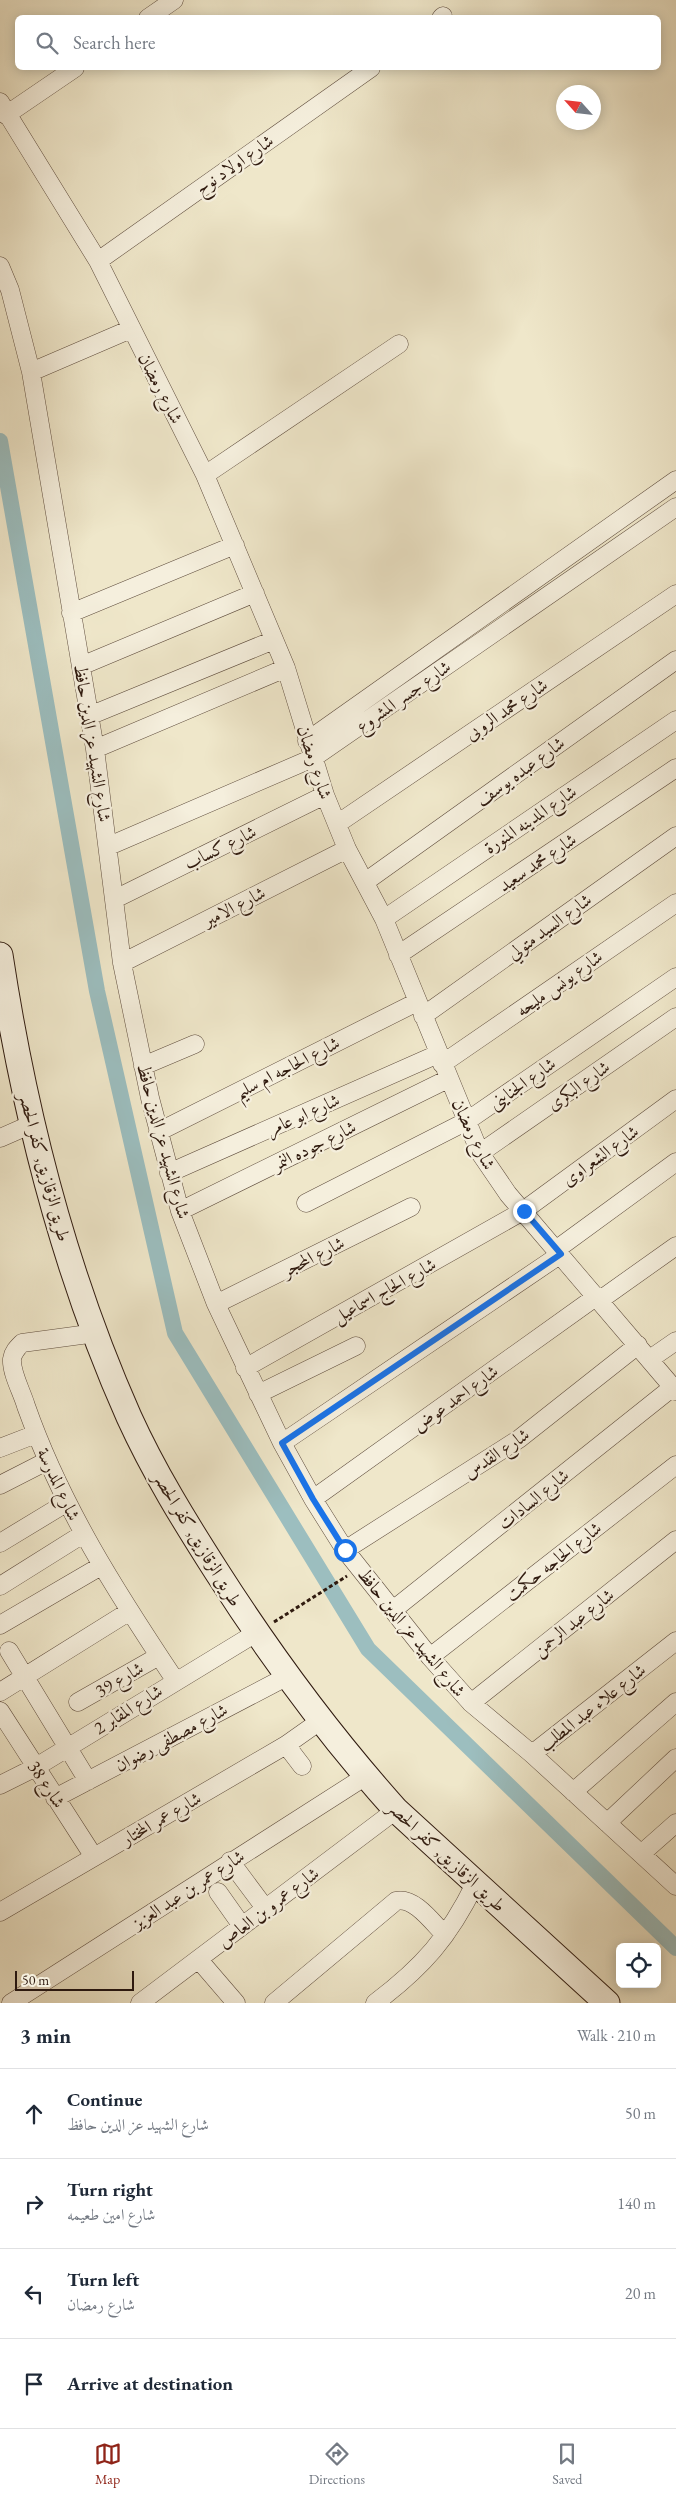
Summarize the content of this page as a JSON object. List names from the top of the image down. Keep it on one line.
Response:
{"streets":{"main road":["طريق الزقازيق, كفر الحصر"],"street":["شارع اولاد نوح","شارع رمضان","شارع جسر المشروع","شارع محمد الروبى","شارع الشهيد عز الدين حافظ","شارع عبده يوسف","شارع المدينه المنورة","شارع كساب","شارع محمد سعيد","شارع الامير","شارع السيد متولي","شارع يونس مليحه","شارع الحاجه ام سليم","شارع الجناينى","شارع البكرى","شارع ابو عامر","شارع جوده النمر","شارع الشعراوى","شارع المحجر","شارع الحاج اسماعيل","شارع احمد عوض","شارع القدس","شارع المدرسة","شارع السادات","شارع الحاجه حكمت","شارع عبد الرحمن","شارع 39","شارع علاء عبد المطلب","شارع المقابر 2","شارع مصطفى رضوان","شارع 38","شارع عمر المختار","شارع عمر بن عبد العزيز","شارع عمرو بن العاص"]},"crossings":[["شارع اولاد نوح","شارع رمضان"],["شارع رمضان","شارع جسر المشروع"],["شارع رمضان","شارع محمد الروبى"],["شارع رمضان","شارع عبده يوسف"],["شارع رمضان","شارع المدينه المنورة"],["شارع رمضان","شارع كساب"],["شارع رمضان","شارع محمد سعيد"],["شارع رمضان","شارع الامير"],["شارع رمضان","شارع السيد متولي"],["شارع رمضان","شارع يونس مليحه"],["شارع رمضان","شارع الحاجه ام سليم"],["شارع رمضان","شارع الجناينى"],["شارع رمضان","شارع البكرى"],["شارع رمضان","شارع ابو عامر"],["شارع رمضان","شارع جوده النمر"],["شارع رمضان","شارع الشعراوى"],["شارع رمضان","شارع الحاج اسماعيل"],["شارع رمضان","شارع احمد عوض"],["شارع رمضان","شارع القدس"],["شارع رمضان","شارع السادات"],["شارع جسر المشروع","شارع الشهيد عز الدين حافظ"],["شارع الشهيد عز الدين حافظ","شارع كساب"],["شارع الشهيد عز الدين حافظ","شارع الامير"],["شارع الشهيد عز الدين حافظ","شارع الحاجه ام سليم"],["شارع الشهيد عز الدين حافظ","شارع ابو عامر"],["شارع الشهيد عز الدين حافظ","شارع جوده النمر"],["شارع الشهيد عز الدين حافظ","شارع المحجر"],["شارع الشهيد عز الدين حافظ","شارع الحاج اسماعيل"],["شارع الشهيد عز الدين حافظ","شارع احمد عوض"],["شارع الشهيد عز الدين حافظ","شارع القدس"],["شارع الشهيد عز الدين حافظ","شارع السادات"],["شارع الشهيد عز الدين حافظ","شارع الحاجه حكمت"],["شارع الشهيد عز الدين حافظ","شارع عبد الرحمن"],["شارع الشهيد عز الدين حافظ","شارع علاء عبد المطلب"],["شارع السيد متولي","شارع الحاجه ام سليم"],["شارع يونس مليحه","شارع ابو عامر"],["شارع يونس مليحه","شارع جوده النمر"],["شارع ابو عامر","شارع جوده النمر"],["شارع الشعراوى","شارع الحاج اسماعيل"],["طريق الزقازيق, كفر الحصر","شارع المدرسة"],["طريق الزقازيق, كفر الحصر","شارع المقابر 2"],["طريق الزقازيق, كفر الحصر","شارع مصطفى رضوان"],["طريق الزقازيق, كفر الحصر","شارع عمر المختار"],["طريق الزقازيق, كفر الحصر","شارع عمر بن عبد العزيز"],["طريق الزقازيق, كفر الحصر","شارع عمرو بن العاص"],["شارع المدرسة","شارع 39"],["شارع المدرسة","شارع المقابر 2"],["شارع المقابر 2","شارع 38"],["شارع مصطفى رضوان","شارع 38"],["شارع 38","شارع عمر المختار"]],"scale_bar":"50 m","north":"top left","page":{"search":"Search here","scale":"50 m","heading":["3 min","Walk · 210 m"],"list":[["Continue","شارع الشهيد عز الدين حافظ","50 m"],["Turn right","شارع امين طعيمه","140 m"],["Turn left","شارع رمضان","20 m"],"Arrive at destination"],"nav":["Map","Directions","Saved"]}}
